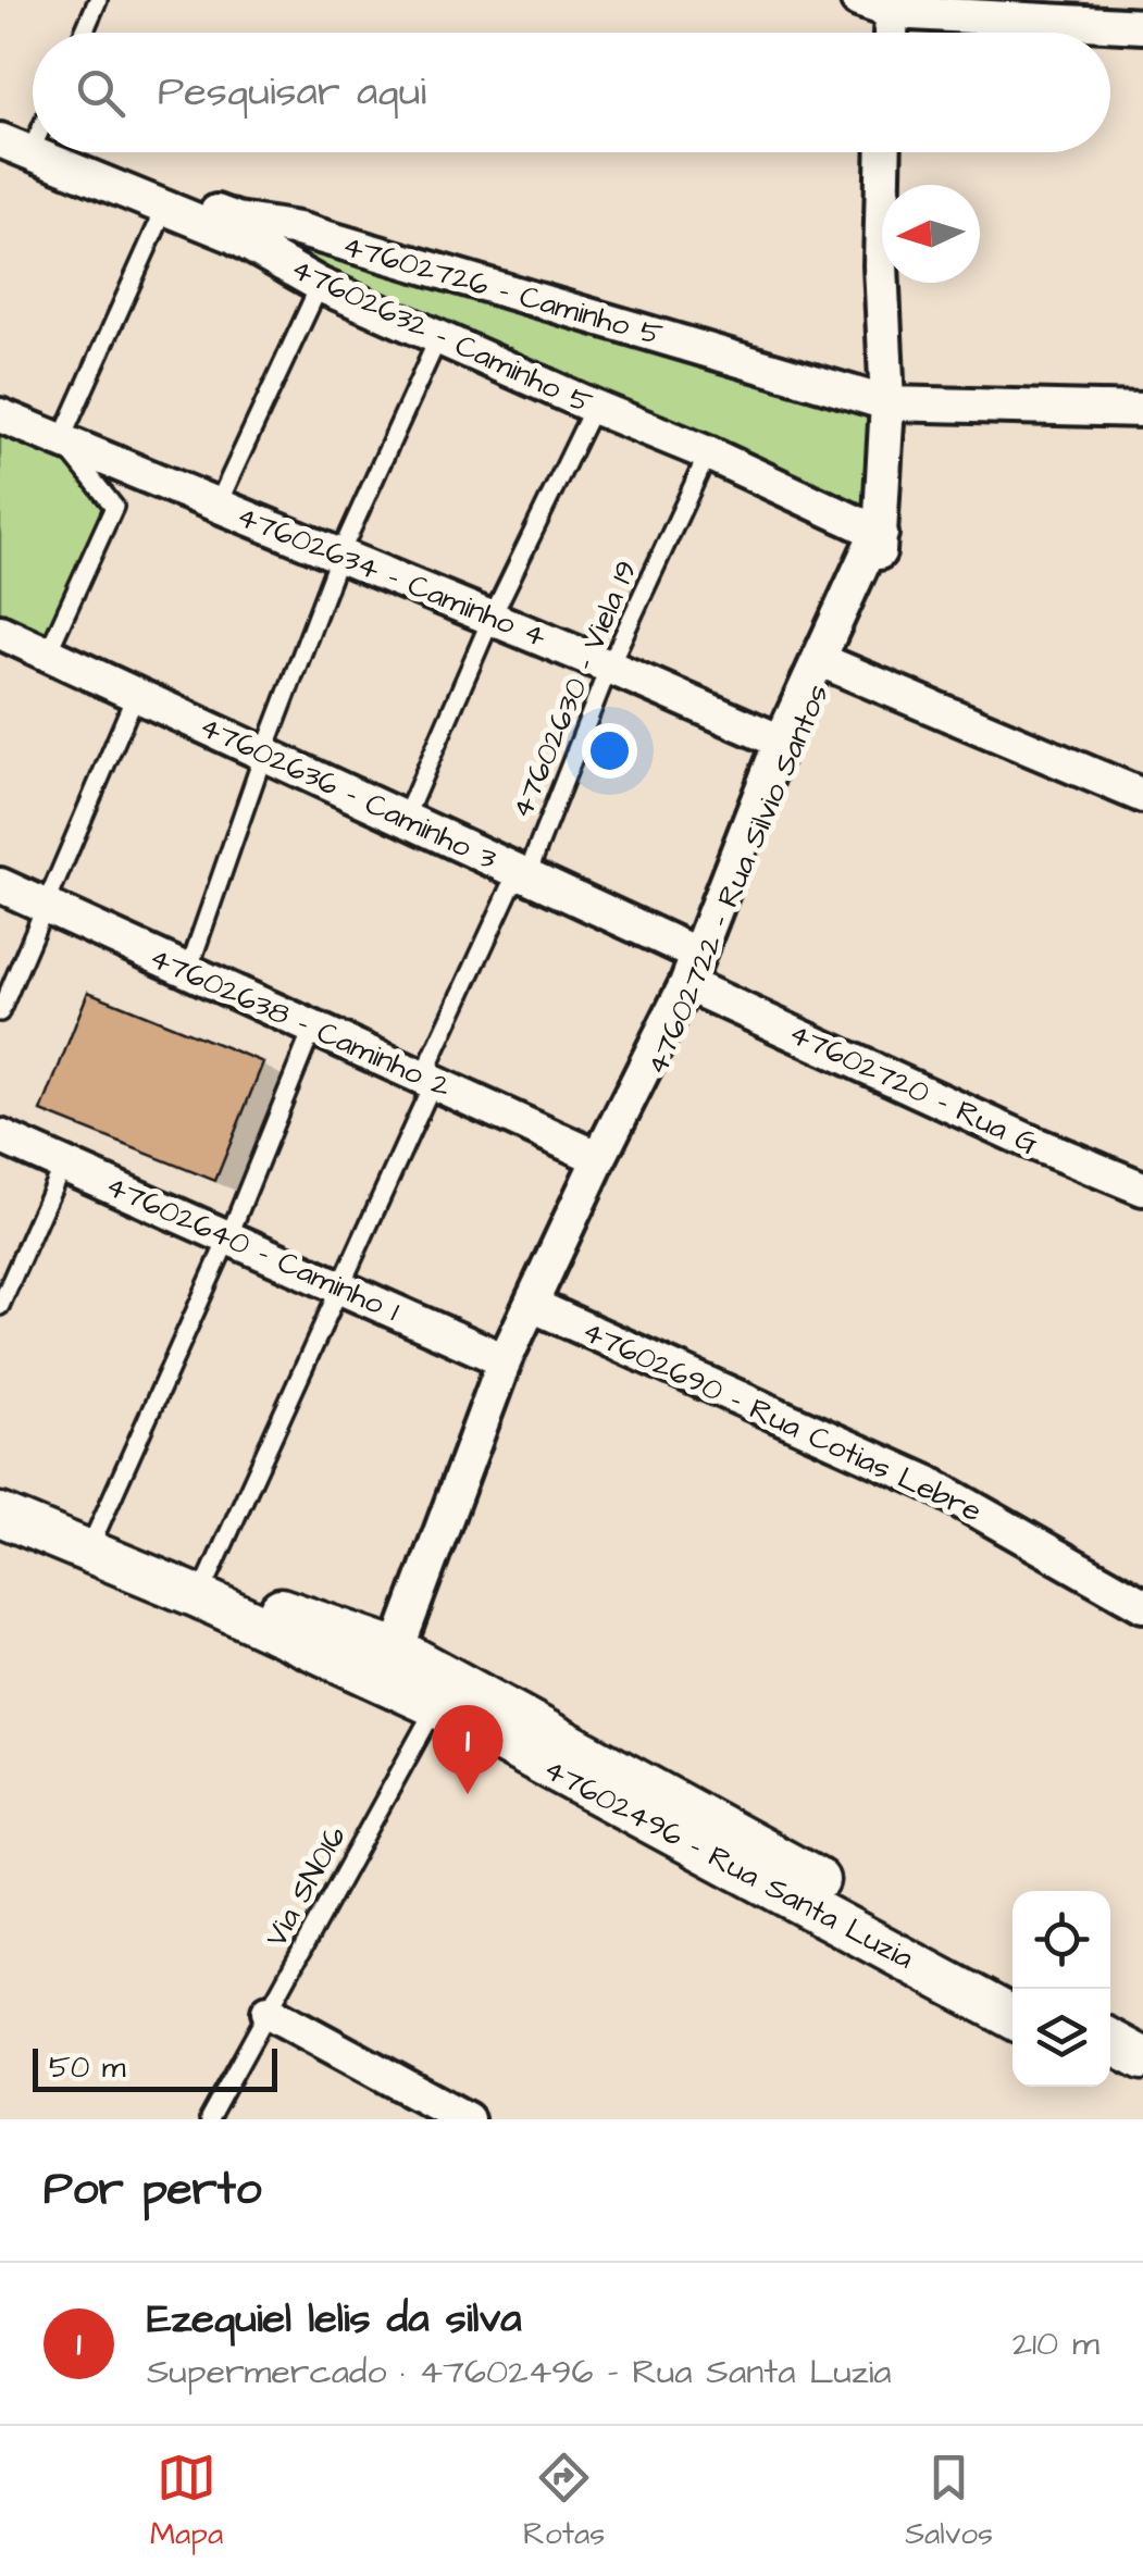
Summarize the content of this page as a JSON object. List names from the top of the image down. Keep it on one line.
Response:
{"streets":{"street":["47602726 - Caminho 5","47602632 - Caminho 5","47602634 - Caminho 4","47602636 - Caminho 3","47602722 - Rua Silvio Santos","47602638 - Caminho 2","47602720 - Rua G","47602640 - Caminho 1","47602690 - Rua Cotias Lebre","47602496 - Rua Santa Luzia"],"lane":["47602630 - Viela 19","Via SN016"]},"crossings":[["47602632 - Caminho 5","47602630 - Viela 19"],["47602634 - Caminho 4","47602630 - Viela 19"],["47602630 - Viela 19","47602636 - Caminho 3"],["47602630 - Viela 19","47602638 - Caminho 2"],["47602630 - Viela 19","47602640 - Caminho 1"],["47602636 - Caminho 3","47602722 - Rua Silvio Santos"],["47602636 - Caminho 3","47602720 - Rua G"],["47602722 - Rua Silvio Santos","47602720 - Rua G"],["47602722 - Rua Silvio Santos","47602690 - Rua Cotias Lebre"],["47602496 - Rua Santa Luzia","Via SN016"]],"scale_bar":"50 m","north":"left","page":{"search":"Pesquisar aqui","pins":"1","scale":"50 m","heading":"Por perto","list":[{"mark":"1","name":"Ezequiel lelis da silva","note":"Supermercado · 47602496 - Rua Santa Luzia","value":"210 m"}],"nav":["Mapa","Rotas","Salvos"]}}
